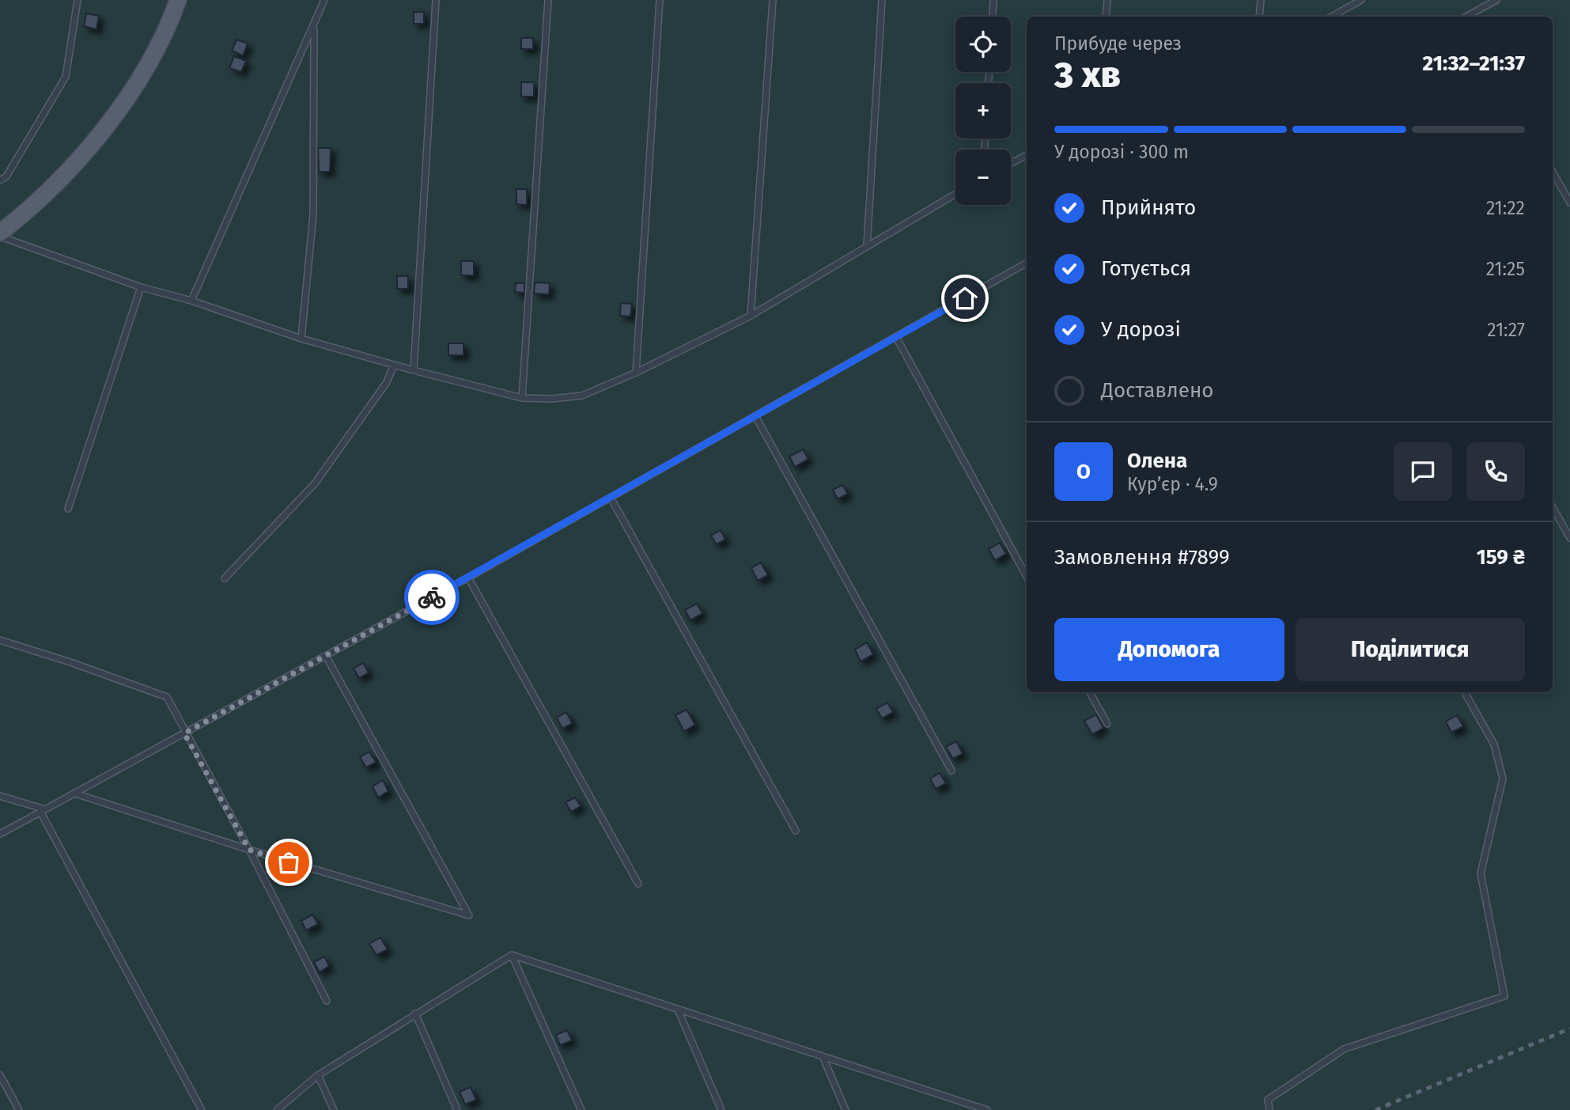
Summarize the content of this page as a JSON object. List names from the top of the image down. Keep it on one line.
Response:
{"page":{"map_buttons":["+","−"],"heading":["3 хв","Прибуде через","21:32–21:37"],"panel":["Олена","Кур’єр · 4.9","Замовлення #7899","159 ₴"],"bar":"У дорозі · 300 m","list":[["Прийнято","21:22"],["Готується","21:25"],["У дорозі","21:27"],"Доставлено"],"round":"О","buttons":["Допомога","Поділитися"]}}
